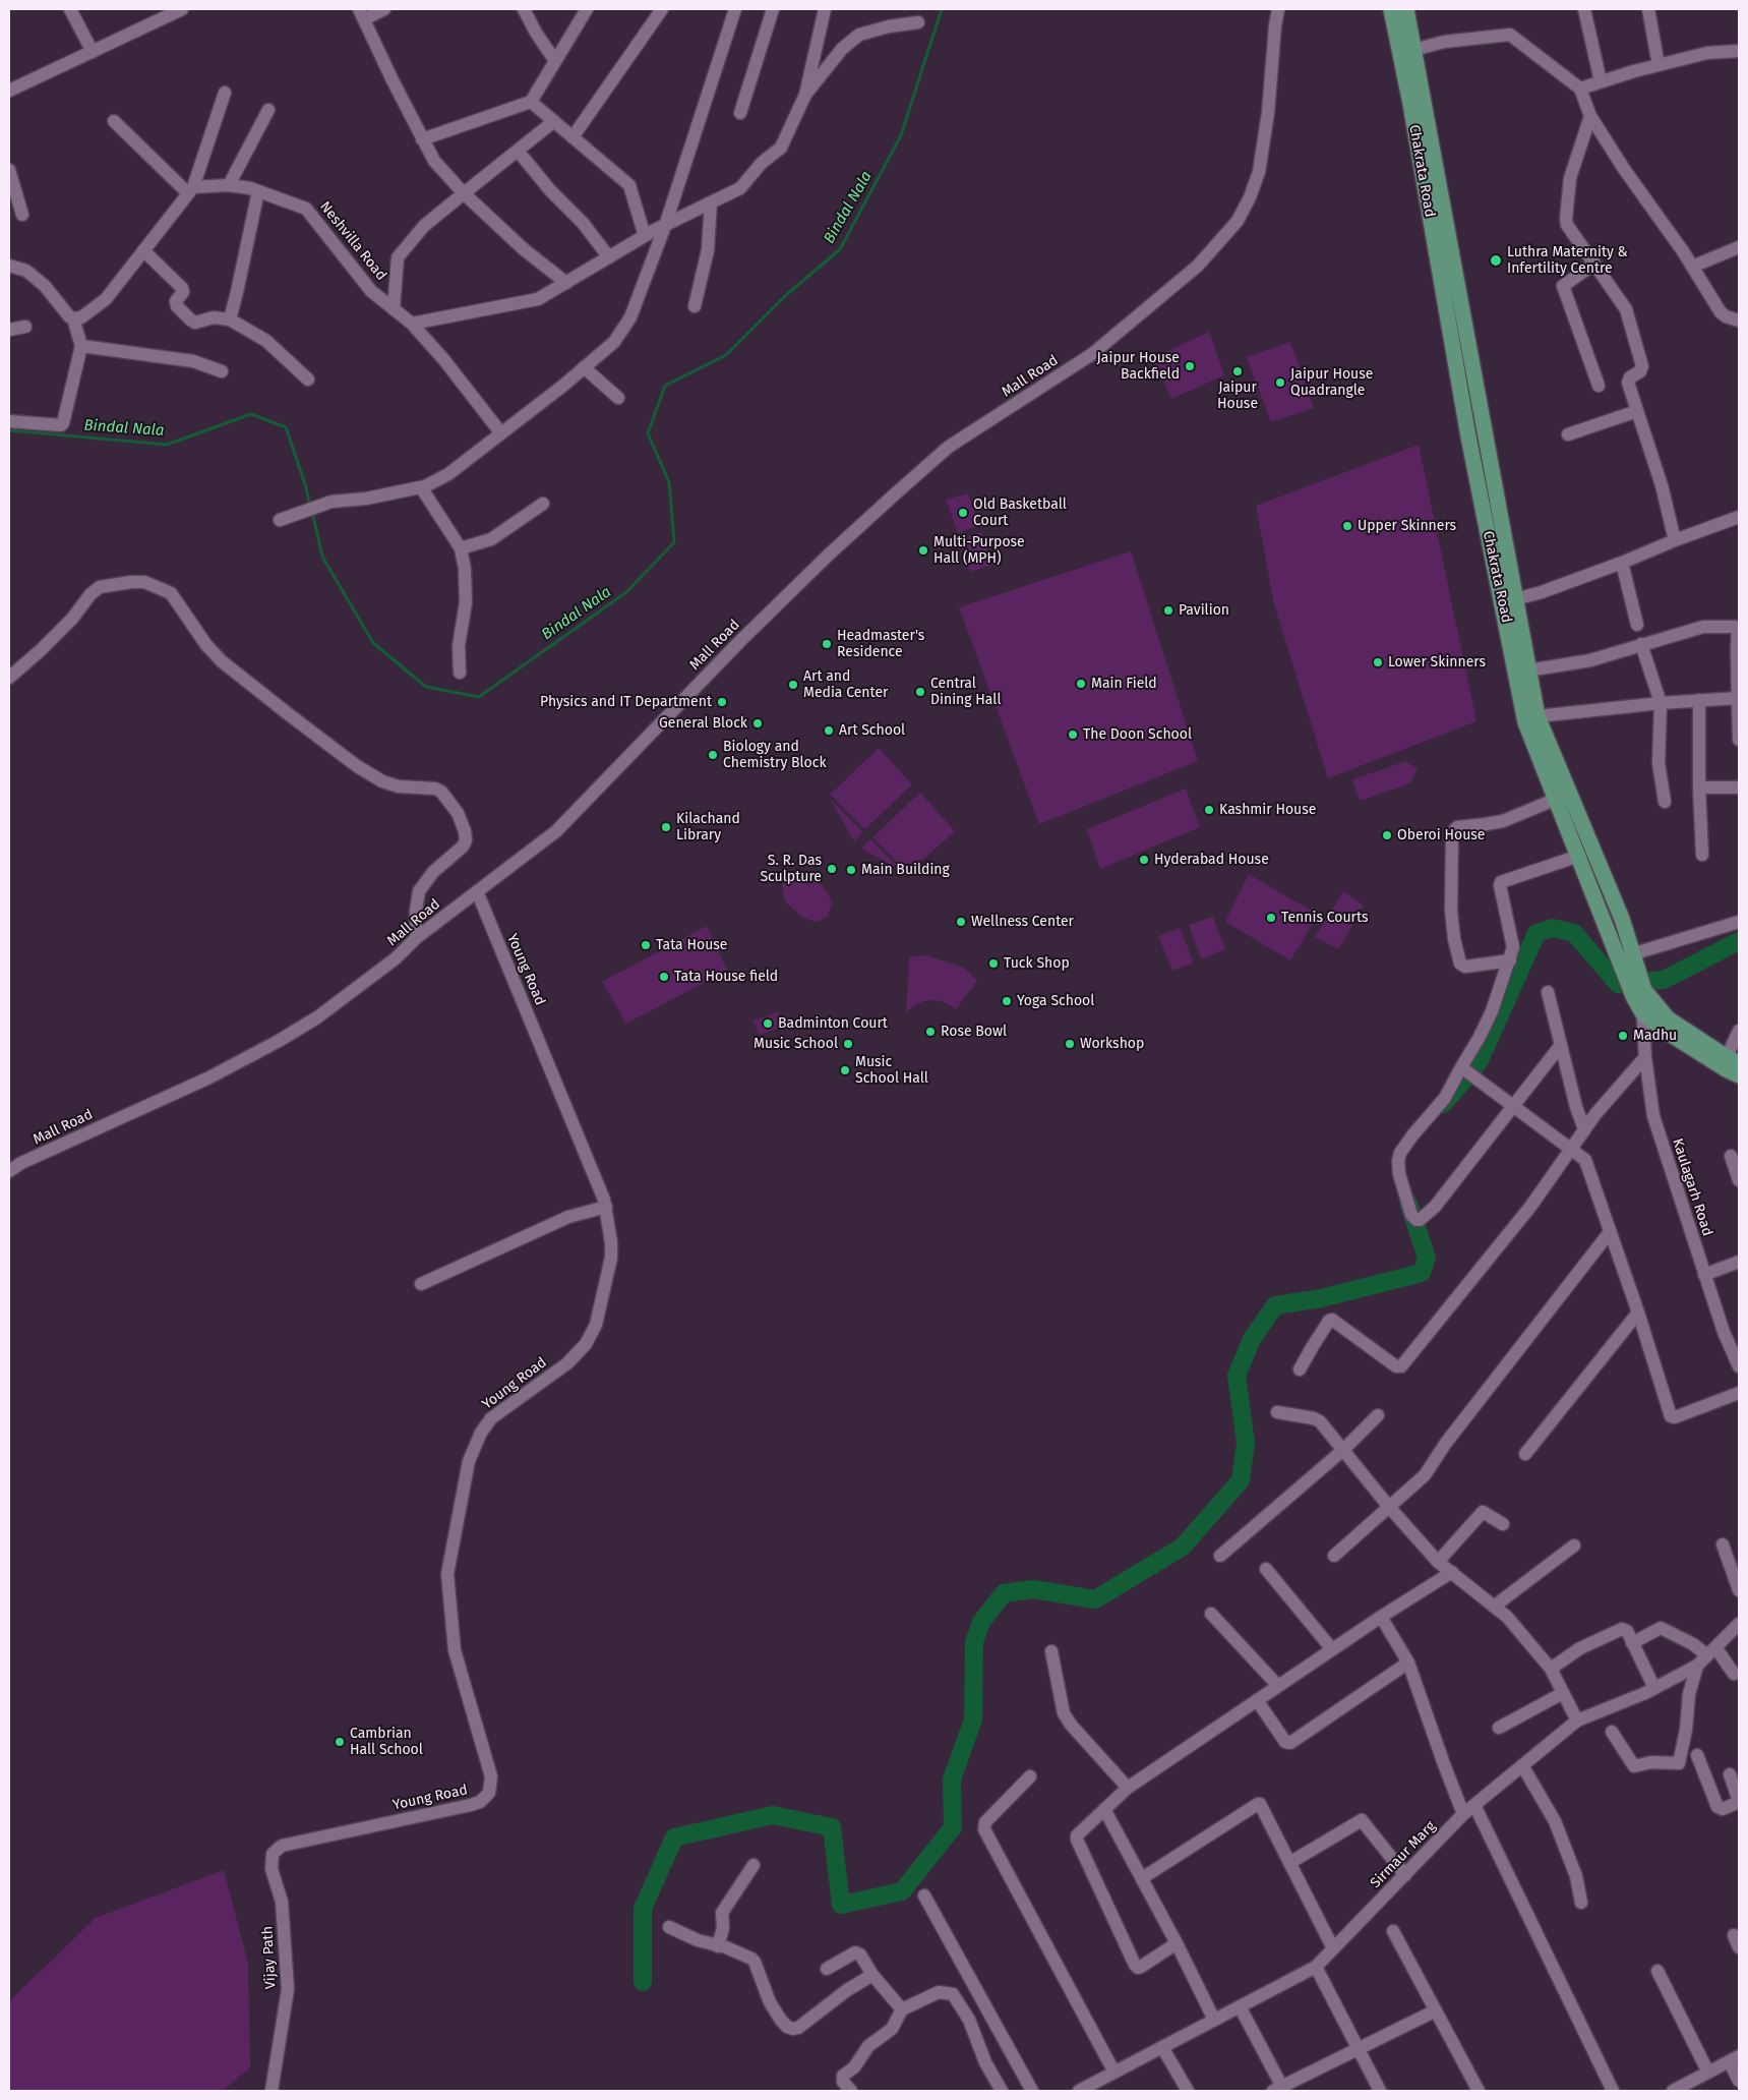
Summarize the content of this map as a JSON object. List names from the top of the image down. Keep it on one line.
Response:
{"streets":{"main road":["Chakrata Road"],"street":["Neshvilla Road","Mall Road","Young Road","Kaulagarh Road","Sirmaur Marg","Vijay Path"]},"crossings":[["Chakrata Road","Kaulagarh Road"],["Mall Road","Young Road"],["Young Road","Vijay Path"]],"water":["Bindal Nala"],"places":["Luthra Maternity & Infertility Centre","Jaipur House Backfield","Jaipur House","Jaipur House Quadrangle","Old Basketball Court","Upper Skinners","Multi-Purpose Hall (MPH)","Pavilion","Headmaster's Residence","Lower Skinners","Main Field","Art and Media Center","Central Dining Hall","Physics and IT Department","General Block","Art School","The Doon School","Biology and Chemistry Block","Kashmir House","Kilachand Library","Oberoi House","Hyderabad House","S. R. Das Sculpture","Main Building","Tennis Courts","Wellness Center","Tata House","Tuck Shop","Tata House field","Yoga School","Badminton Court","Rose Bowl","Madhu","Music School","Workshop","Music School Hall","Cambrian Hall School"]}
